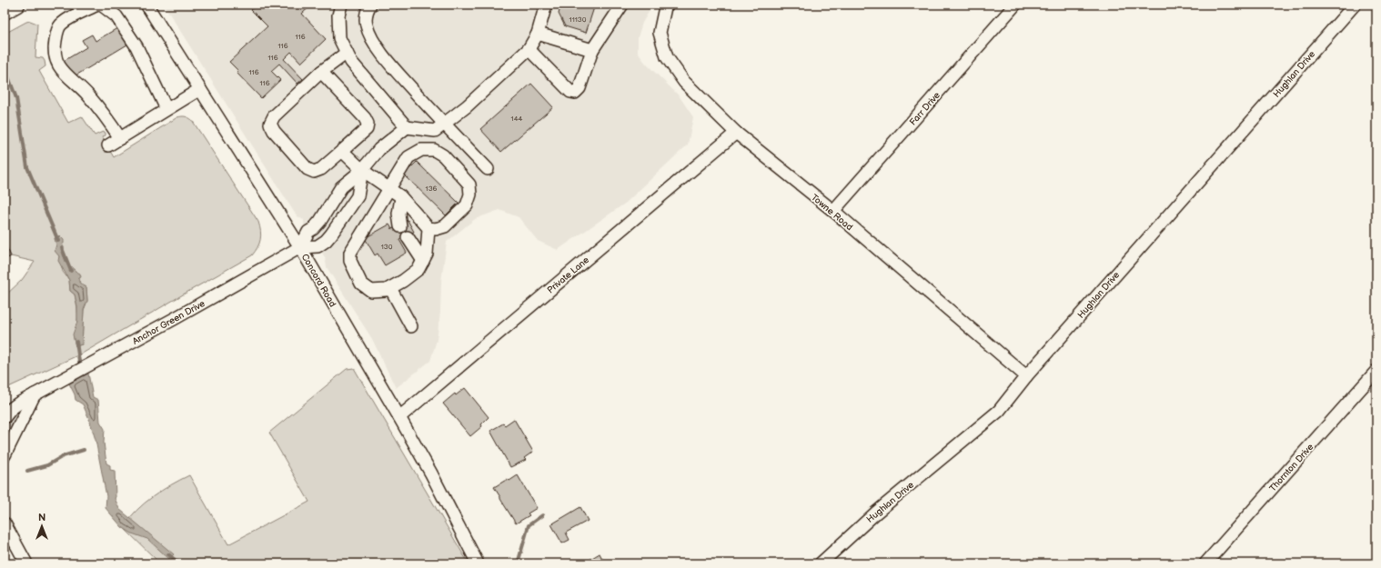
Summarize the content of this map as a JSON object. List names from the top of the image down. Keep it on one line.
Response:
{"streets":{"street":["Hughlan Drive","Farr Drive","Towne Road","Private Lane","Concord Road","Anchor Green Drive","Thornton Drive"]},"crossings":[["Hughlan Drive","Towne Road"],["Farr Drive","Towne Road"],["Towne Road","Private Lane"],["Private Lane","Concord Road"],["Concord Road","Anchor Green Drive"]],"house_numbers":["11130","116","116","116","116","116","144","136","130"],"north":"top"}
